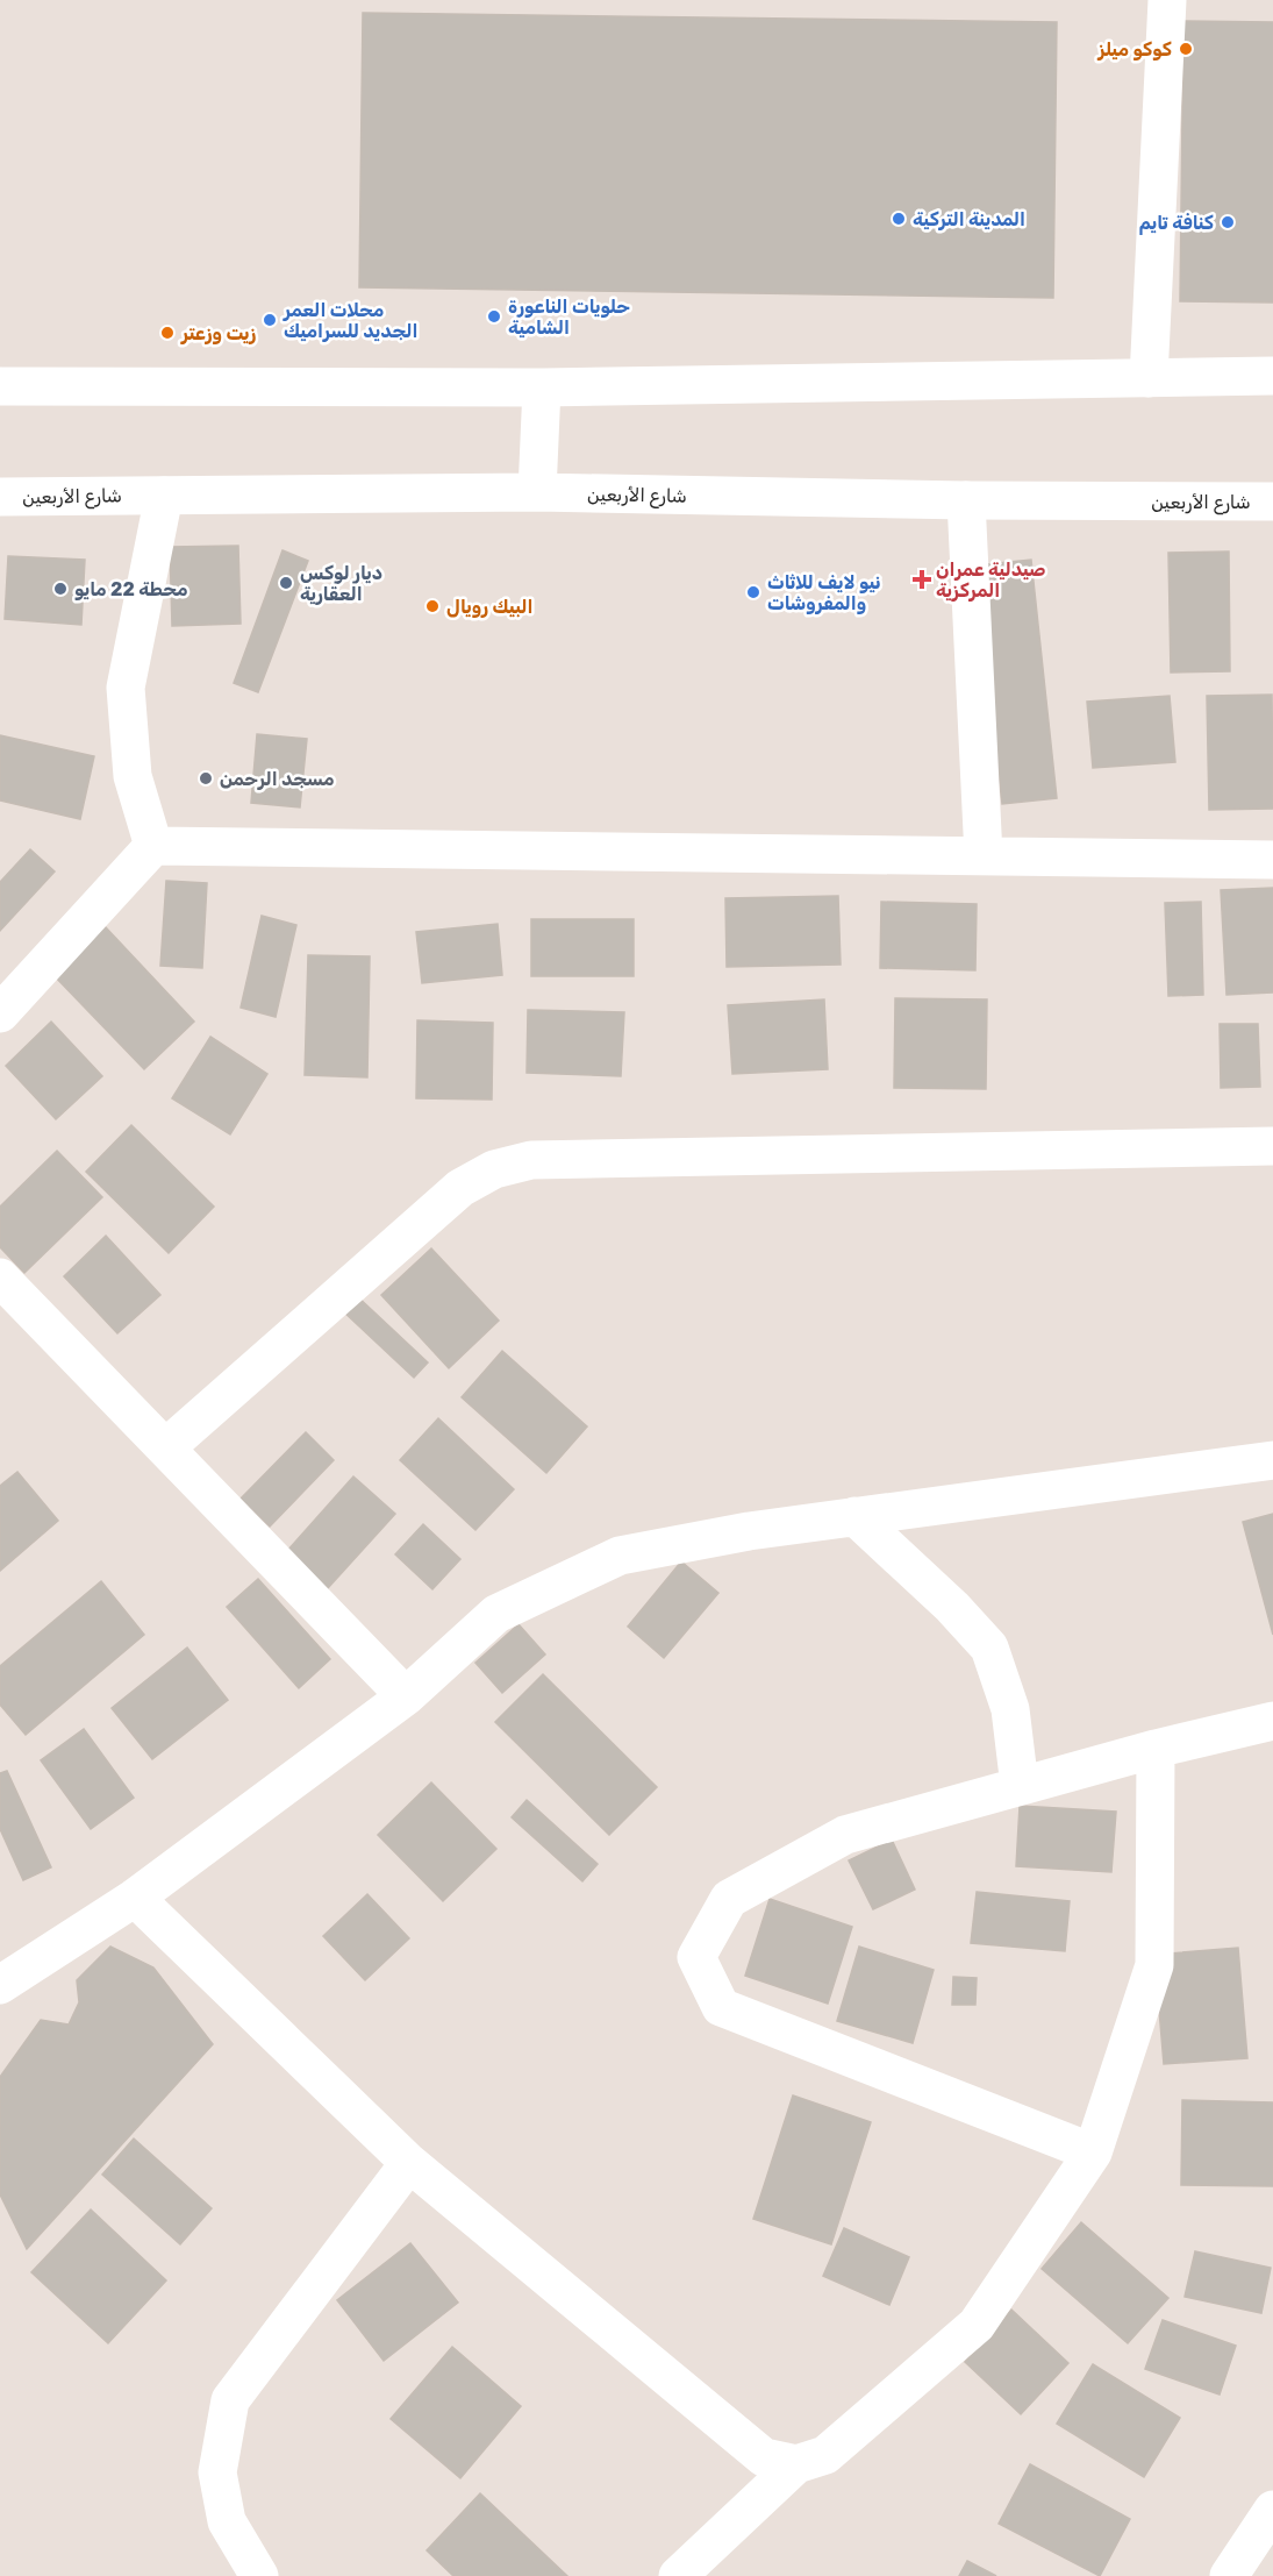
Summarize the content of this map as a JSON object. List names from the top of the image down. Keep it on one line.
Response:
{"streets":{"street":["شارع الأربعين"]},"places":{"other":["كوكو ميلز","المدينة التركية","كنافة تايم","حلويات الناعورة الشامية","محلات العمر الجديد للسراميك","زيت وزعتر","ديار لوكس العقارية","محطة 22 مايو","نيو لايف للاثاث والمفروشات","البيك رويال","مسجد الرحمن"],"health":["صيدلية عمران المركزية"]}}
